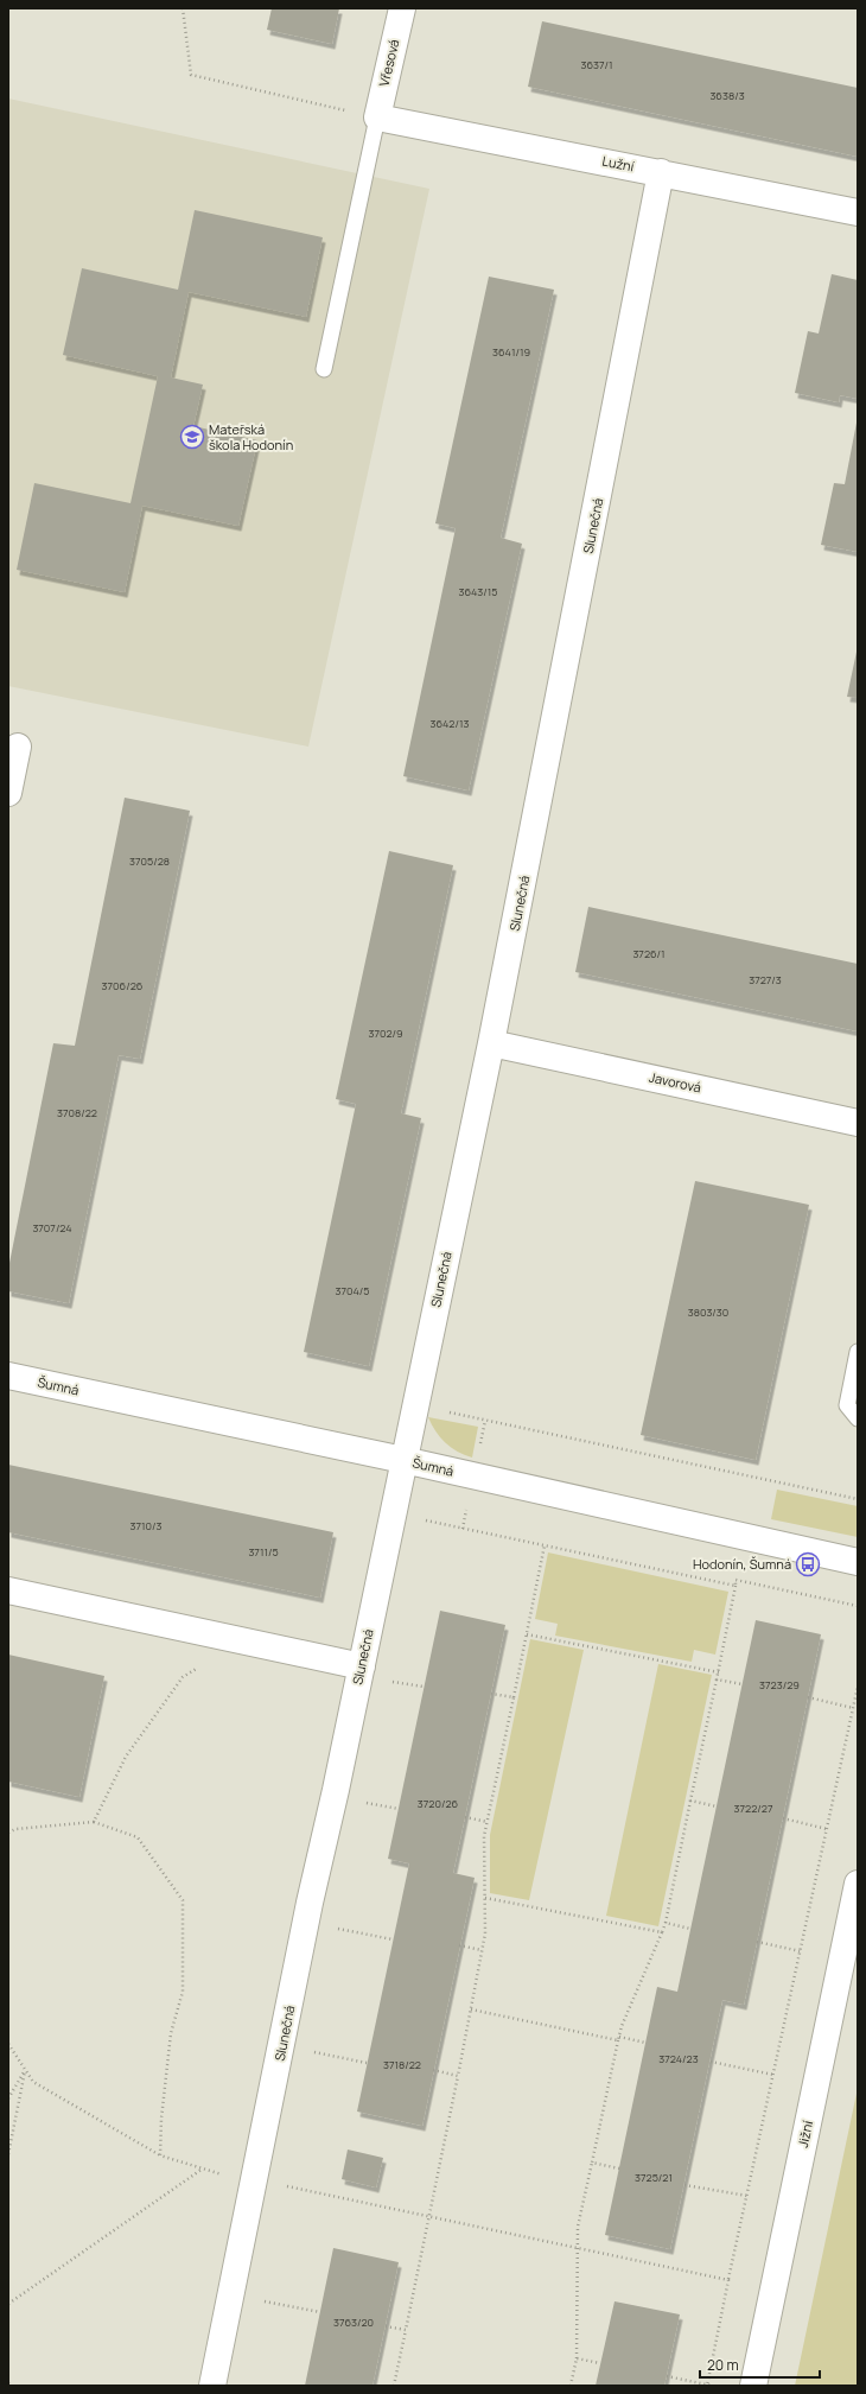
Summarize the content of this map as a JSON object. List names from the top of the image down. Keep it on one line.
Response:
{"streets":{"street":["Vřesová","Lužní","Slunečná","Javorová","Šumná","Jižní"]},"crossings":[["Vřesová","Lužní"],["Lužní","Slunečná"],["Slunečná","Javorová"],["Slunečná","Šumná"]],"places":{"school or university":["Mateřská škola Hodonín"],"bus stop":["Hodonín, Šumná"]},"house_numbers":["3637/1","3638/3","3641/19","3643/15","3642/13","3705/28","3726/1","3727/3","3706/26","3702/9","3708/22","3707/24","3704/5","3803/30","3710/3","3711/5","3723/29","3720/26","3722/27","3724/23","3718/22","3725/21","3763/20"],"scale_bar":"20 m"}
